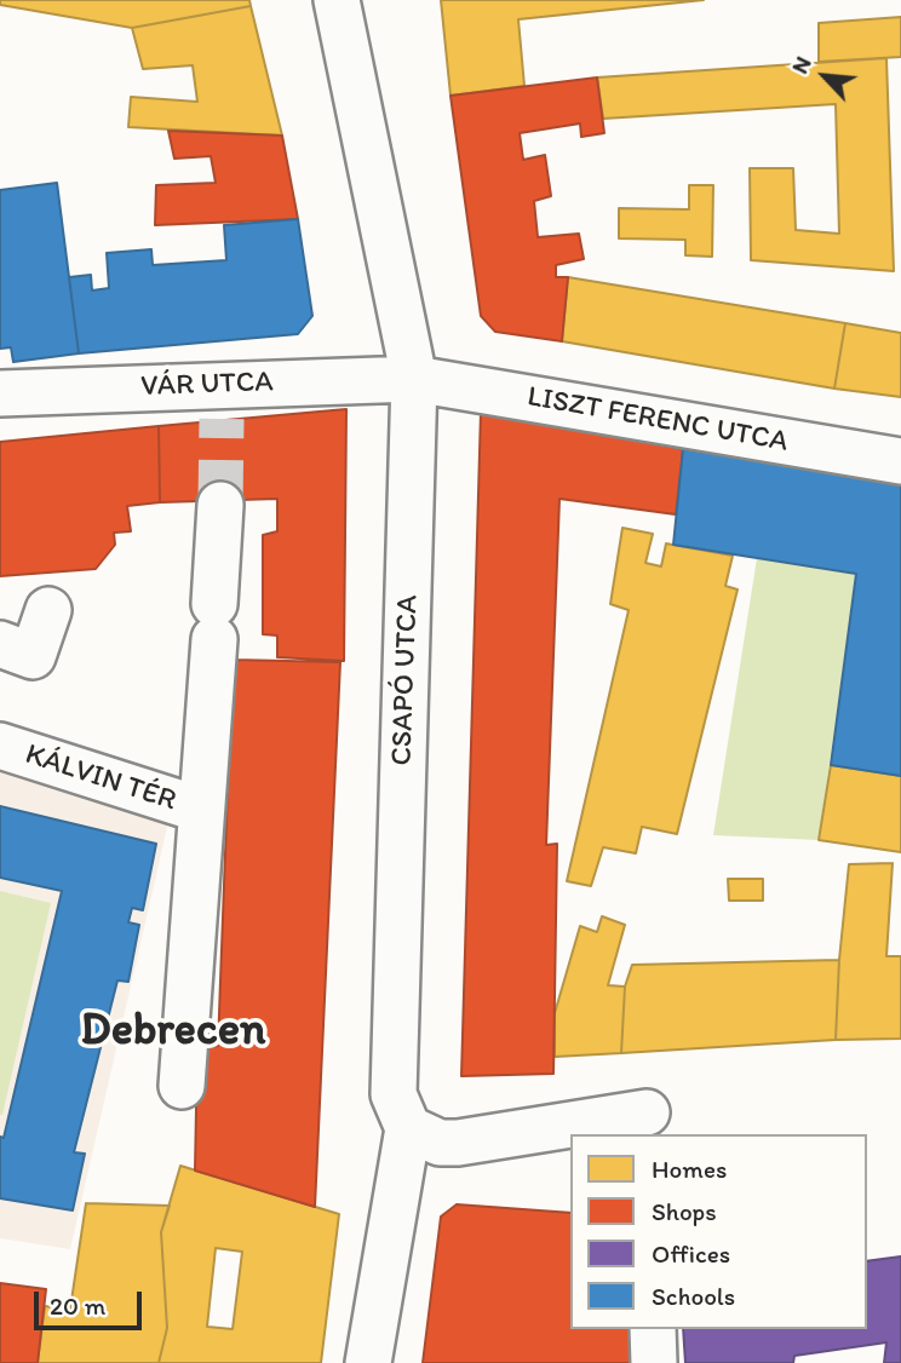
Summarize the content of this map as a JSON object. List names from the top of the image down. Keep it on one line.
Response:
{"streets":{"street":["VÁR UTCA","LISZT FERENC UTCA","CSAPÓ UTCA","KÁLVIN TÉR"]},"crossings":[["VÁR UTCA","LISZT FERENC UTCA"],["VÁR UTCA","CSAPÓ UTCA"],["LISZT FERENC UTCA","CSAPÓ UTCA"]],"districts":["Debrecen"],"legend":["Homes","Shops","Offices","Schools"],"scale_bar":"20 m","north":"top left"}
